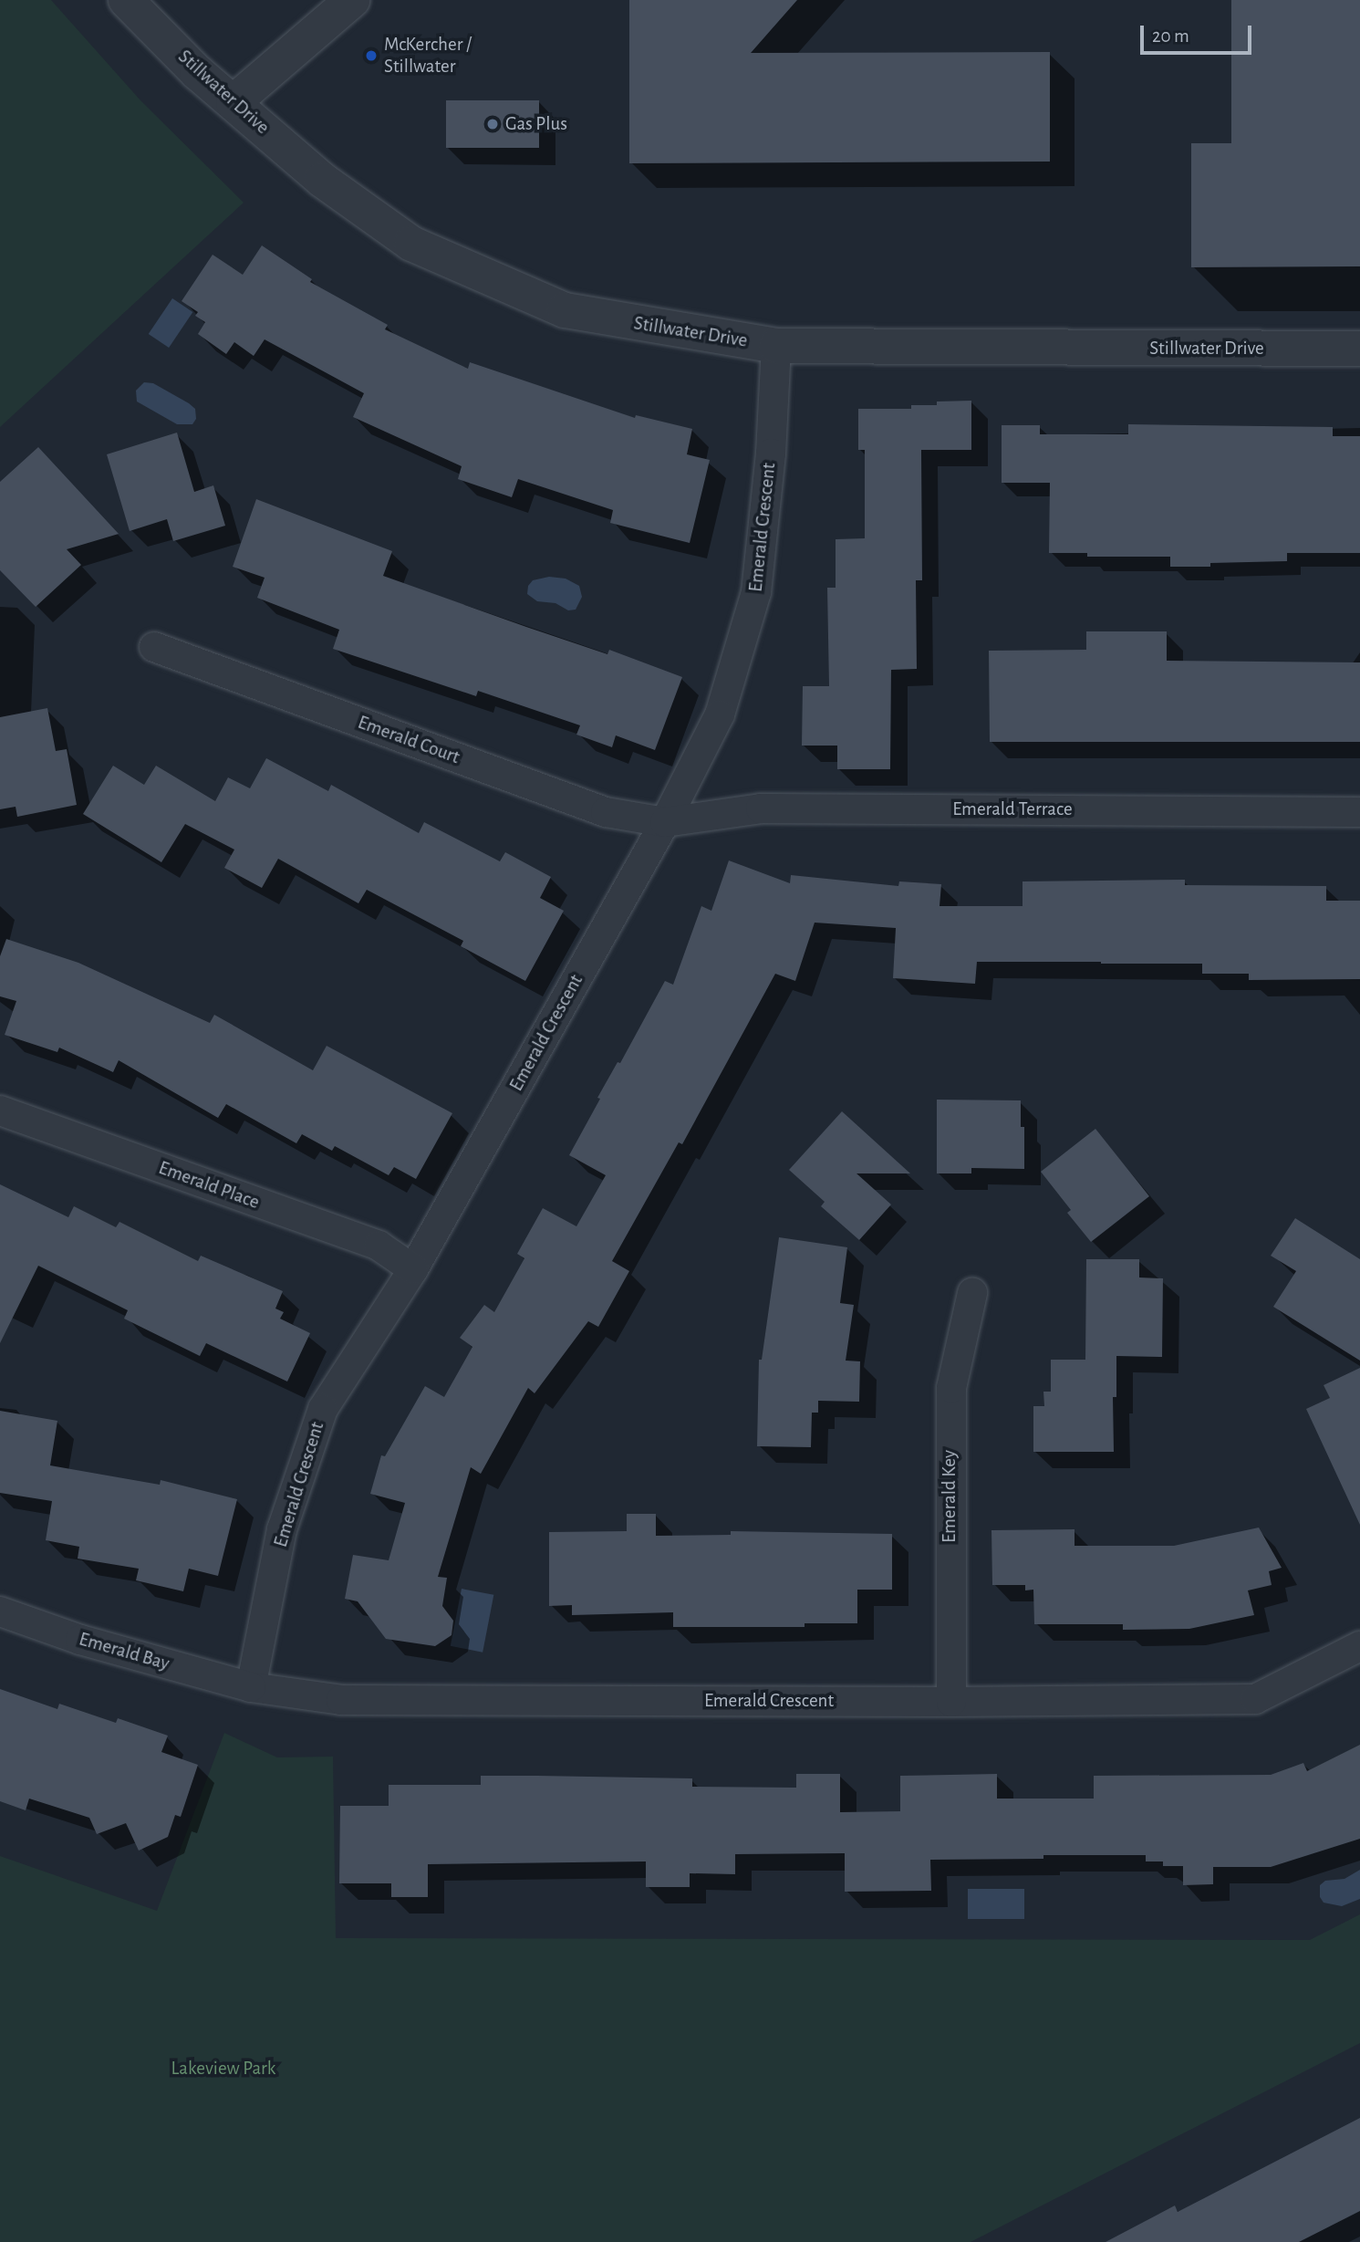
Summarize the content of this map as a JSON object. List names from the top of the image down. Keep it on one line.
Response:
{"streets":{"street":["Stillwater Drive","Emerald Crescent","Emerald Court","Emerald Terrace","Emerald Place","Emerald Key","Emerald Bay"]},"crossings":[["Stillwater Drive","Emerald Crescent"],["Emerald Crescent","Emerald Court"],["Emerald Crescent","Emerald Terrace"],["Emerald Crescent","Emerald Place"],["Emerald Crescent","Emerald Key"],["Emerald Crescent","Emerald Bay"],["Emerald Court","Emerald Terrace"]],"parks":["Lakeview Park"],"places":["McKercher / Stillwater","Gas Plus"],"scale_bar":"20 m"}
